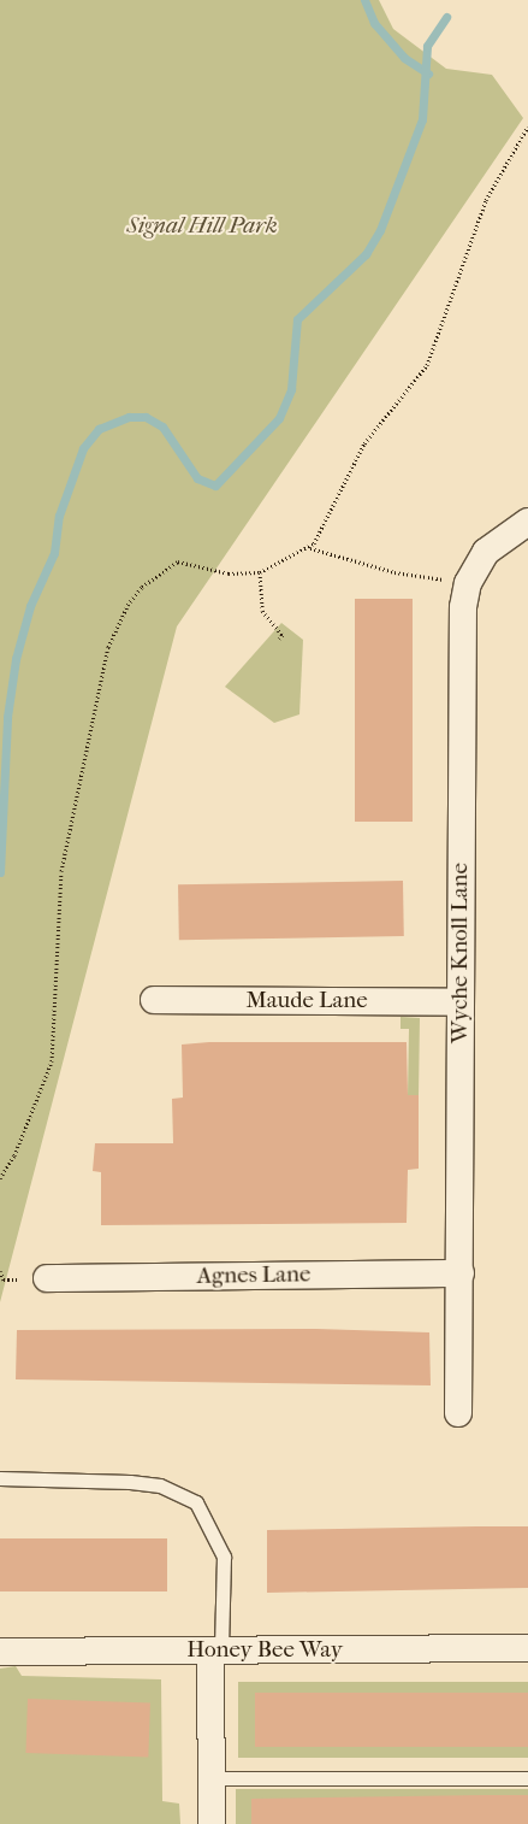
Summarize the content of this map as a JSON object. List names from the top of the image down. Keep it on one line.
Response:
{"streets":{"street":["Wyche Knoll Lane","Maude Lane","Agnes Lane","Honey Bee Way"]},"crossings":[["Wyche Knoll Lane","Maude Lane"],["Wyche Knoll Lane","Agnes Lane"]],"parks":["Signal Hill Park"]}
